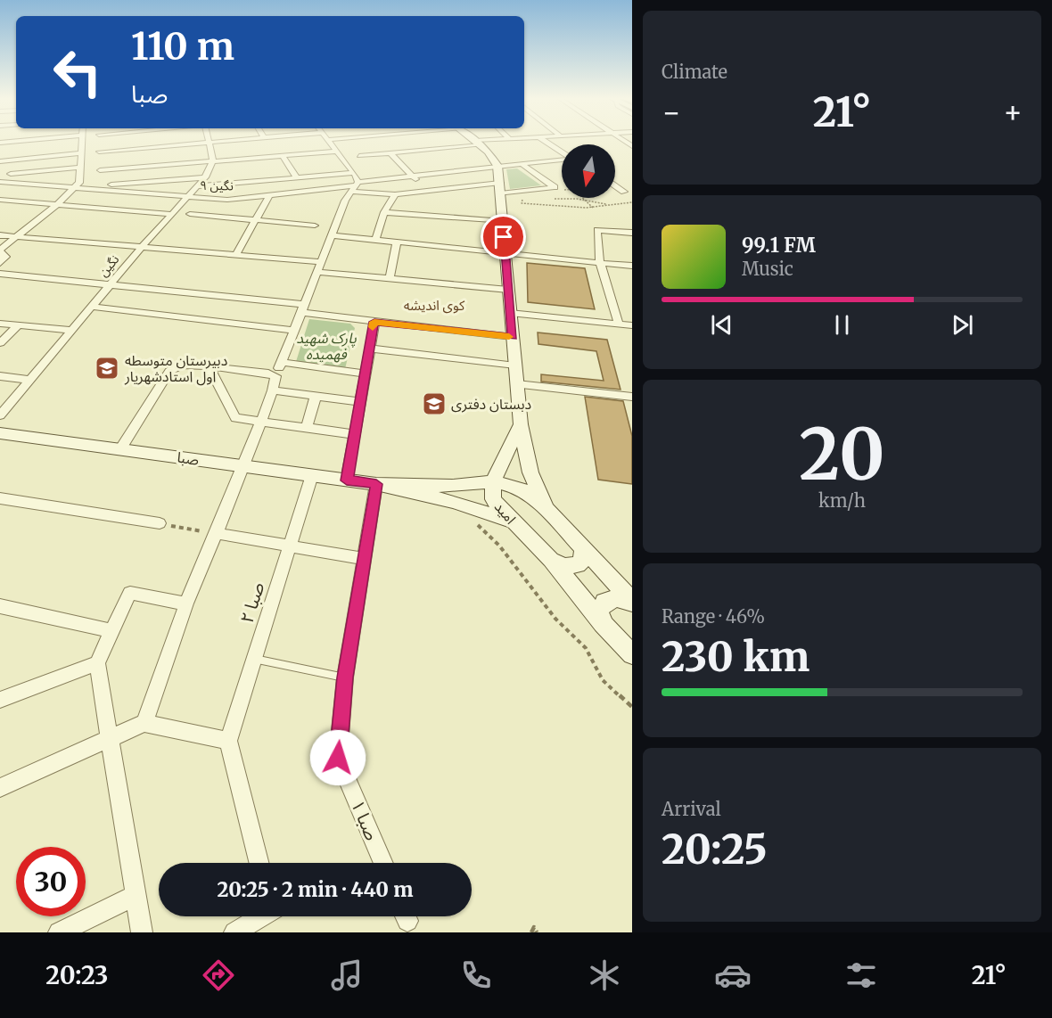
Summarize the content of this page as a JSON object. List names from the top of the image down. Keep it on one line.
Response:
{"streets":{"main road":["صبا","امید"],"street":["نگین ۹","نگین","صبا ۲","صبا ۱"]},"crossings":[["نگین ۹","نگین"],["صبا","صبا ۲"],["صبا","صبا ۱"]],"districts":["کوی اندیشه"],"parks":["پارک شهید فهمیده"],"places":{"school or university":["دبیرستان متوسطه اول استادشهریار","دبستان دفتری"]},"north":"bottom","page":{"tile":["Climate",["20","km/h"],["Range · 46%","230 km"],["Arrival","20:25"]],"turn":["110 m","صبا"],"heat":["−","21°","+"],"song":["99.1 FM","Music"],"limit":"30","trip":"20:25 · 2 min · 440 m","tabs":["20:23","21°"]}}
